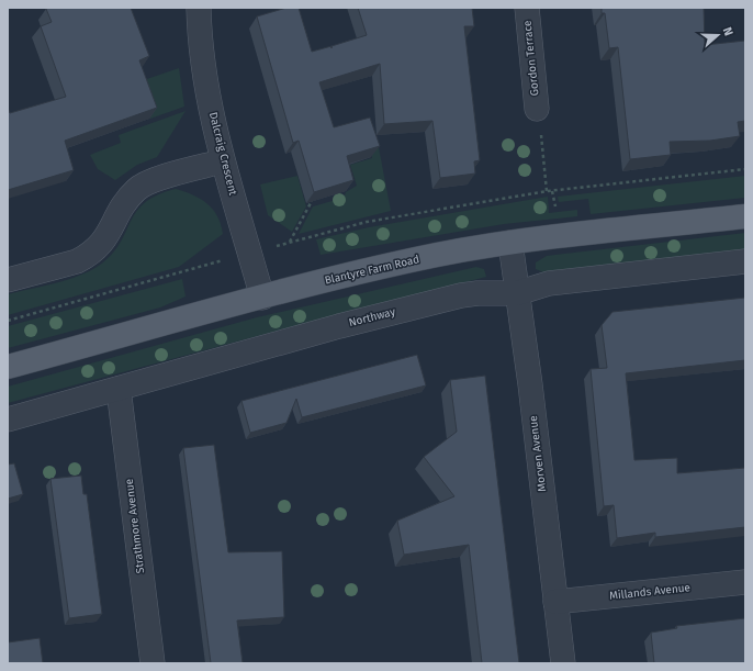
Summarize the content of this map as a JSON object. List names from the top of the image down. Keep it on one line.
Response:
{"streets":{"main road":["Blantyre Farm Road"],"street":["Gordon Terrace","Dalcraig Crescent","Northway","Morven Avenue","Strathmore Avenue","Millands Avenue"]},"crossings":[["Dalcraig Crescent","Blantyre Farm Road"],["Blantyre Farm Road","Morven Avenue"],["Northway","Morven Avenue"],["Northway","Strathmore Avenue"],["Morven Avenue","Millands Avenue"]],"north":"right"}
